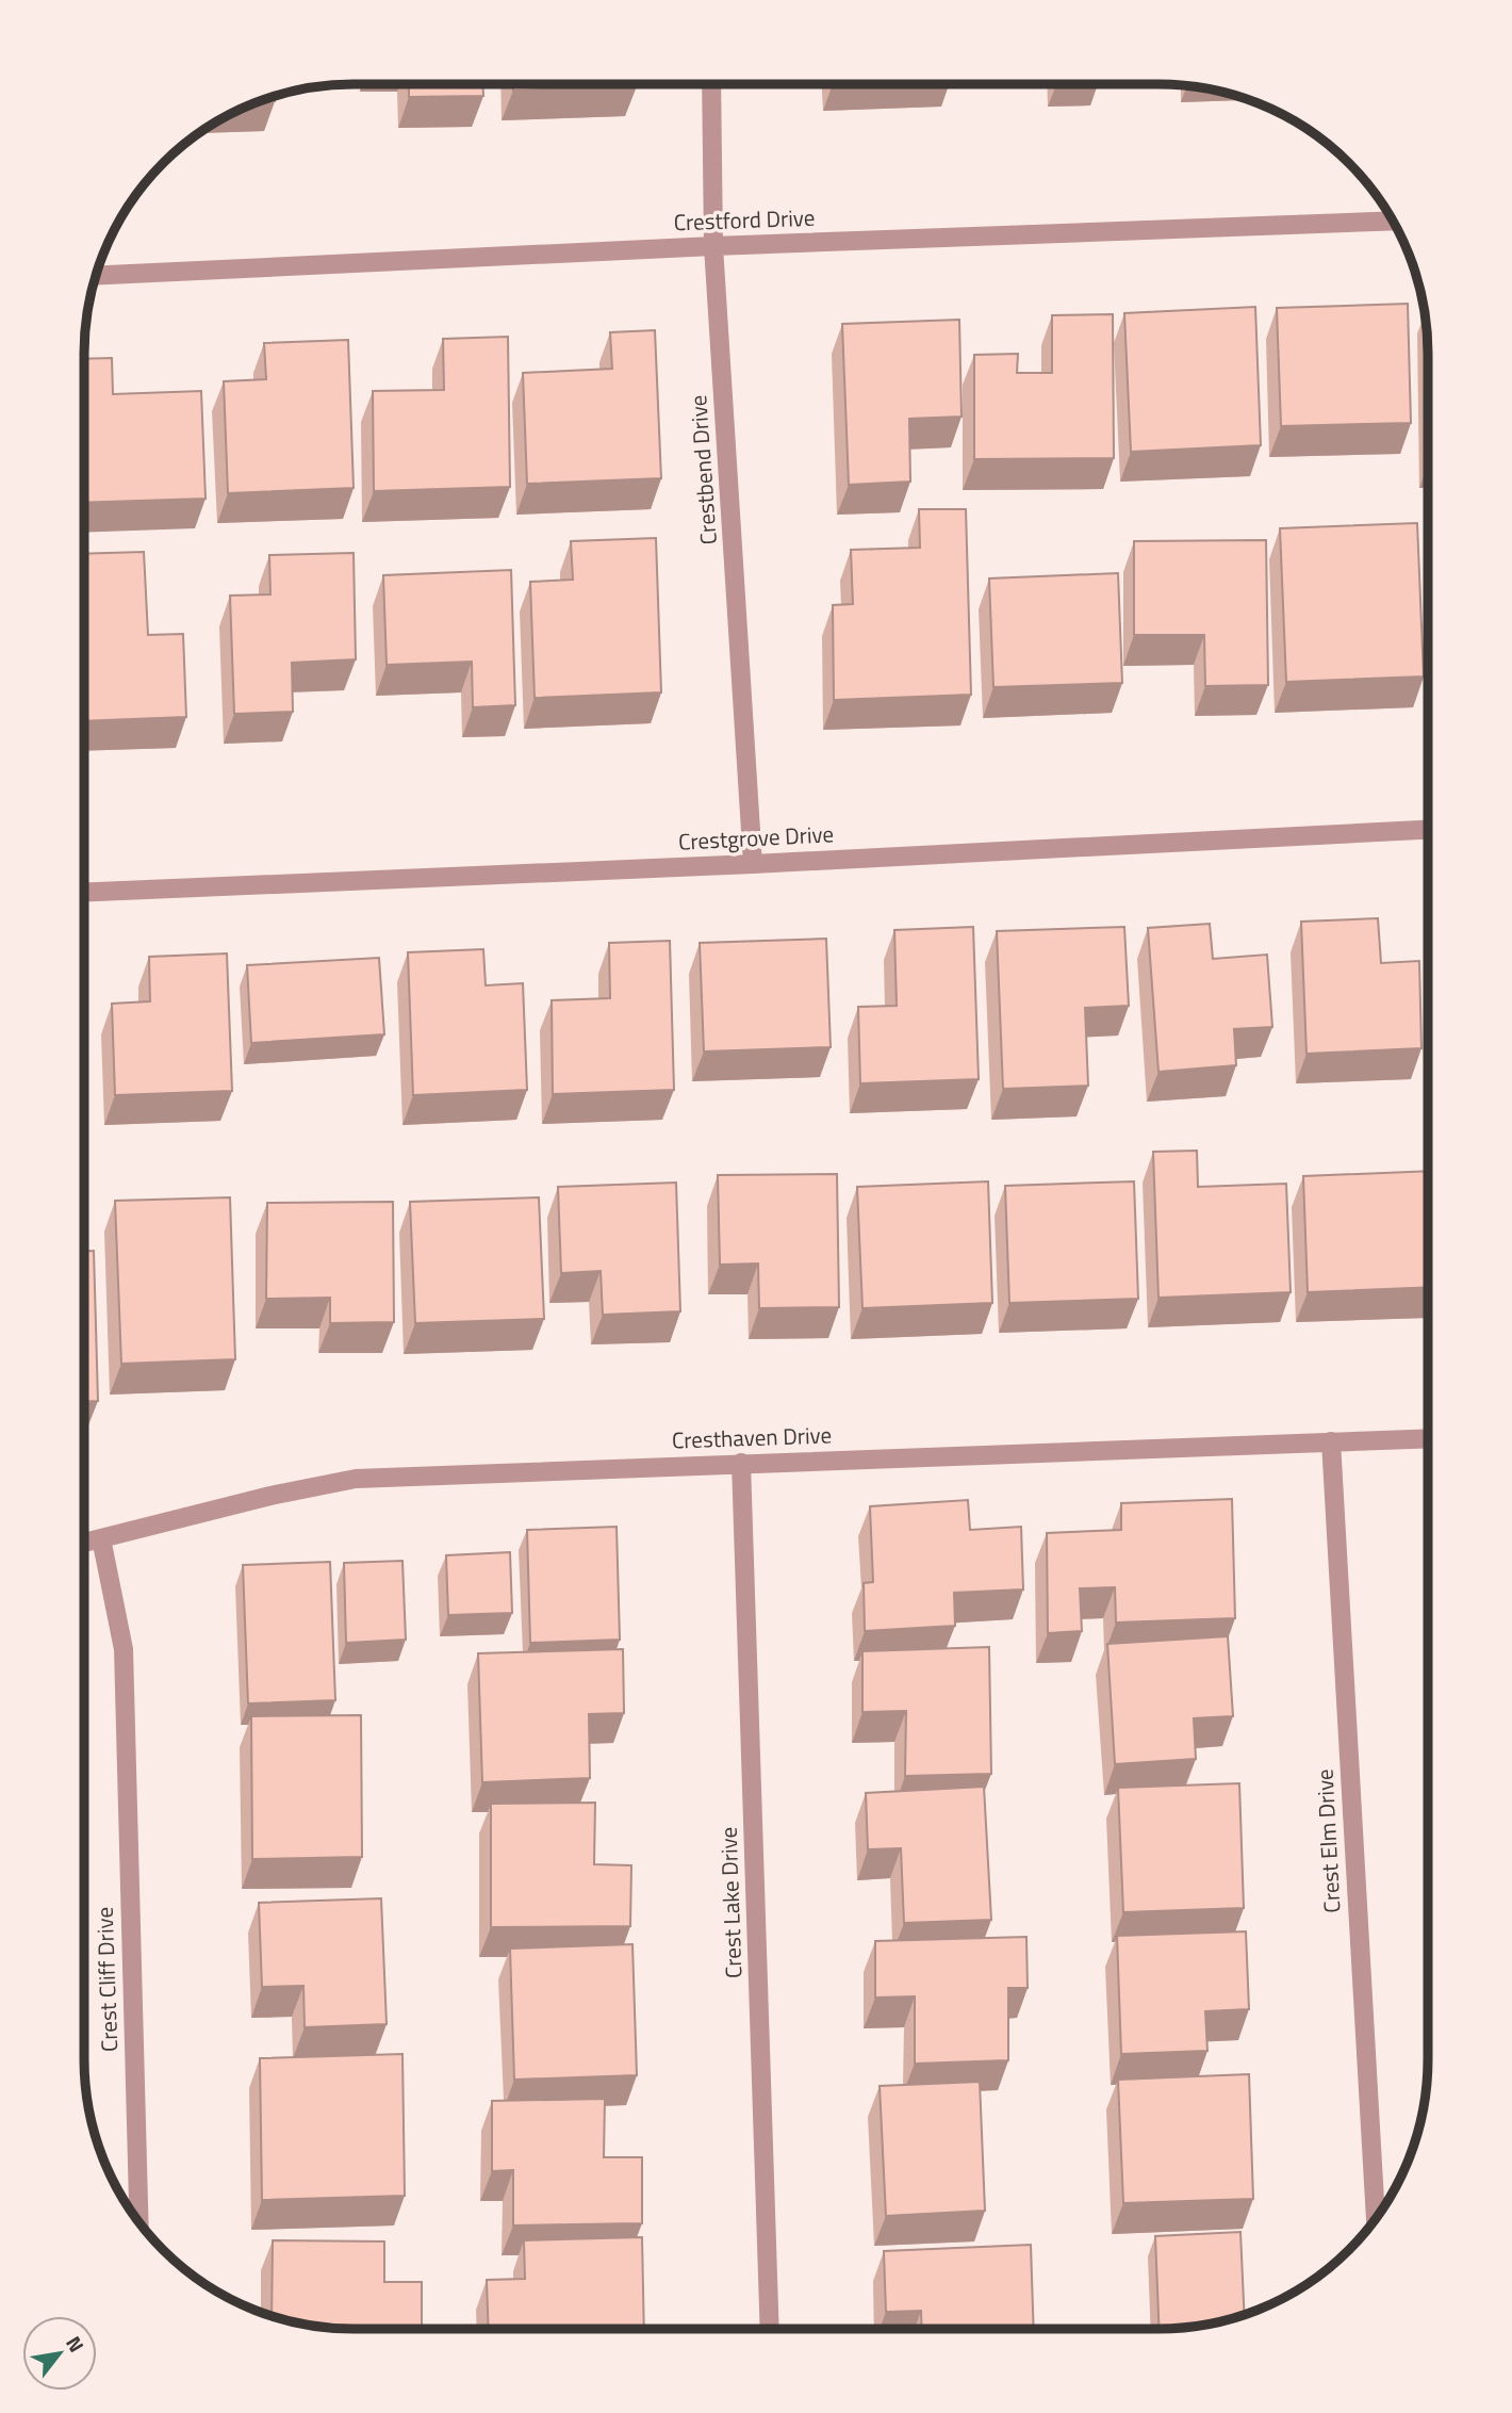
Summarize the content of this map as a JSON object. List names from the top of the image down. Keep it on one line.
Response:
{"streets":{"street":["Crestford Drive","Crestbend Drive","Crestgrove Drive","Cresthaven Drive","Crest Elm Drive","Crest Lake Drive","Crest Cliff Drive"]},"crossings":[["Crestford Drive","Crestbend Drive"],["Crestbend Drive","Crestgrove Drive"],["Cresthaven Drive","Crest Elm Drive"],["Cresthaven Drive","Crest Lake Drive"],["Cresthaven Drive","Crest Cliff Drive"]],"north":"top right"}
